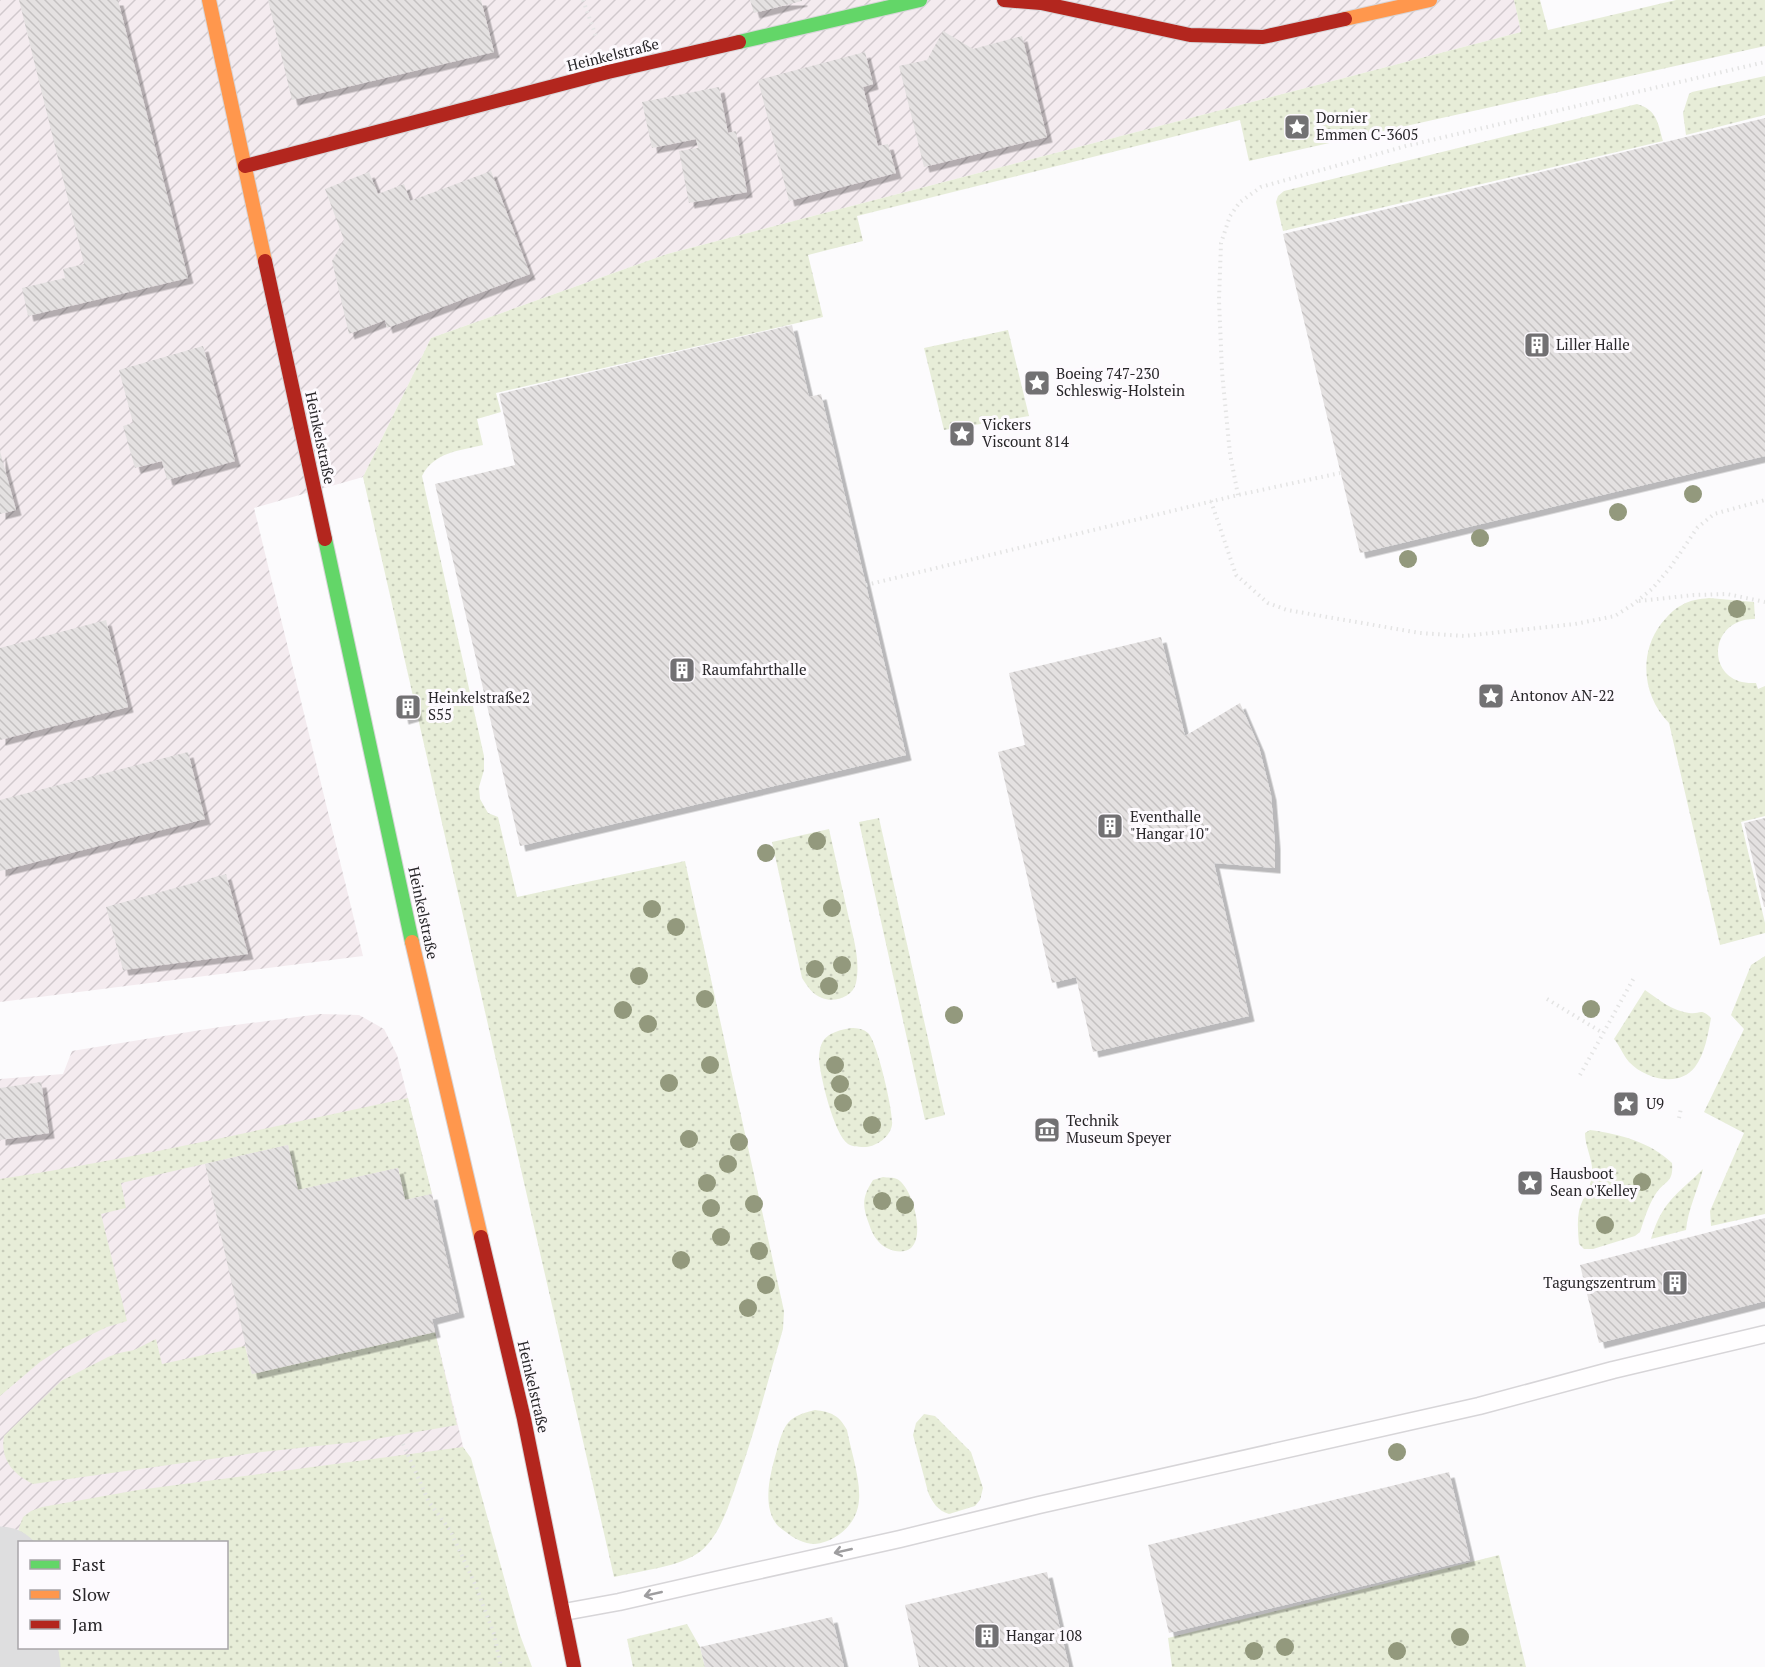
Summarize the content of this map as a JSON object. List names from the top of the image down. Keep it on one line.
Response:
{"streets":{"street":["Heinkelstraße"]},"places":{"place":["Dornier Emmen C-3605","Boeing 747-230 Schleswig-Holstein","Vickers Viscount 814","Antonov AN-22","U9","Hausboot Sean o'Kelley"],"building":["Liller Halle","Raumfahrthalle","Heinkelstraße2 S55","Eventhalle \"Hangar 10\"","Tagungszentrum","Hangar 108"],"museum":["Technik Museum Speyer"]},"legend":["Fast","Slow","Jam"]}
